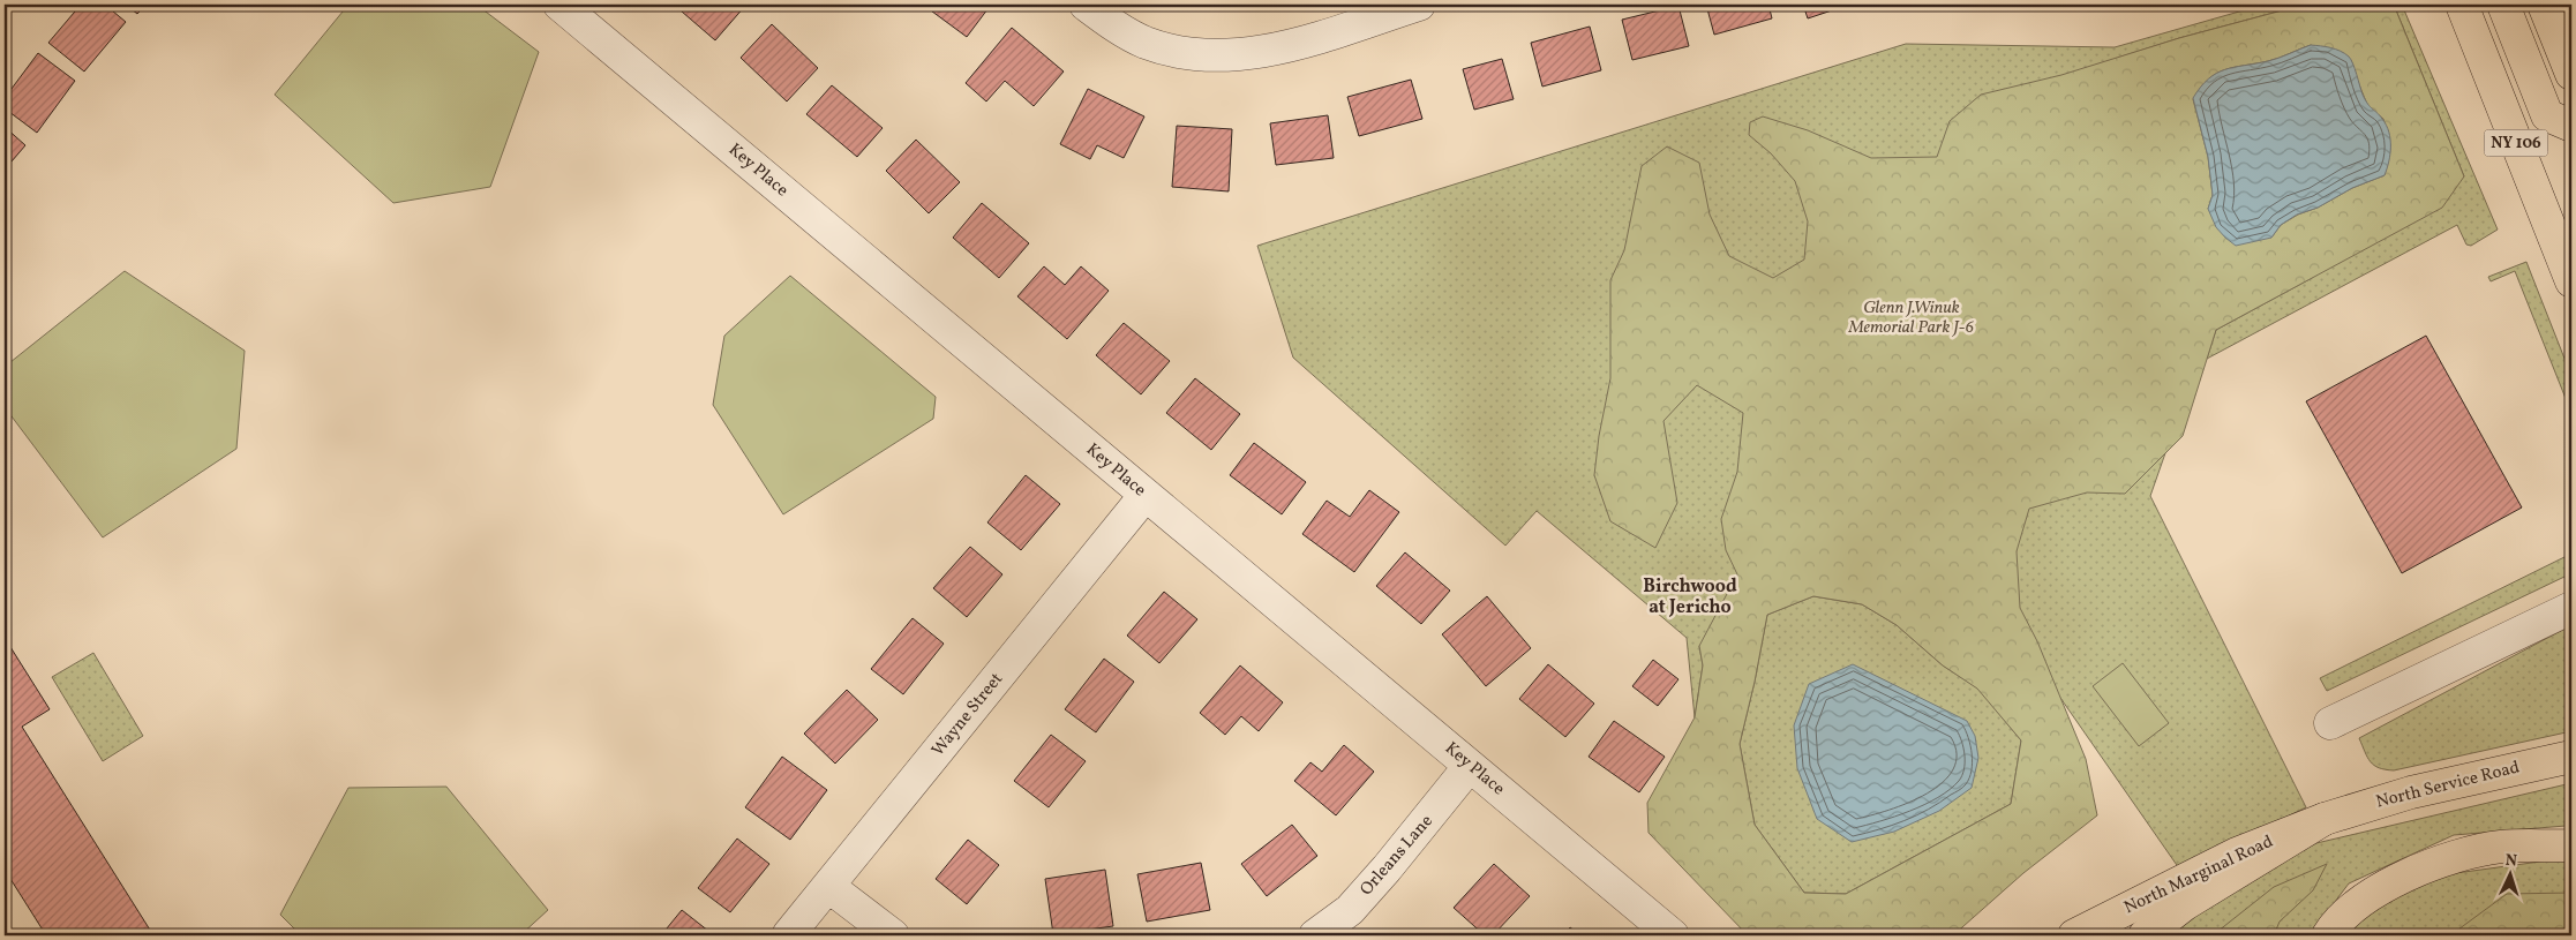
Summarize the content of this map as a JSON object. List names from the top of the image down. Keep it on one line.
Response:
{"streets":{"main road":["NY 106","North Service Road","North Marginal Road"],"street":["Key Place","Wayne Street","Orleans Lane"]},"crossings":[["Key Place","Wayne Street"],["Key Place","Orleans Lane"],["North Service Road","North Marginal Road"]],"districts":["Birchwood at Jericho"],"parks":["Glenn J.Winuk Memorial Park J-6"],"north":"top"}
